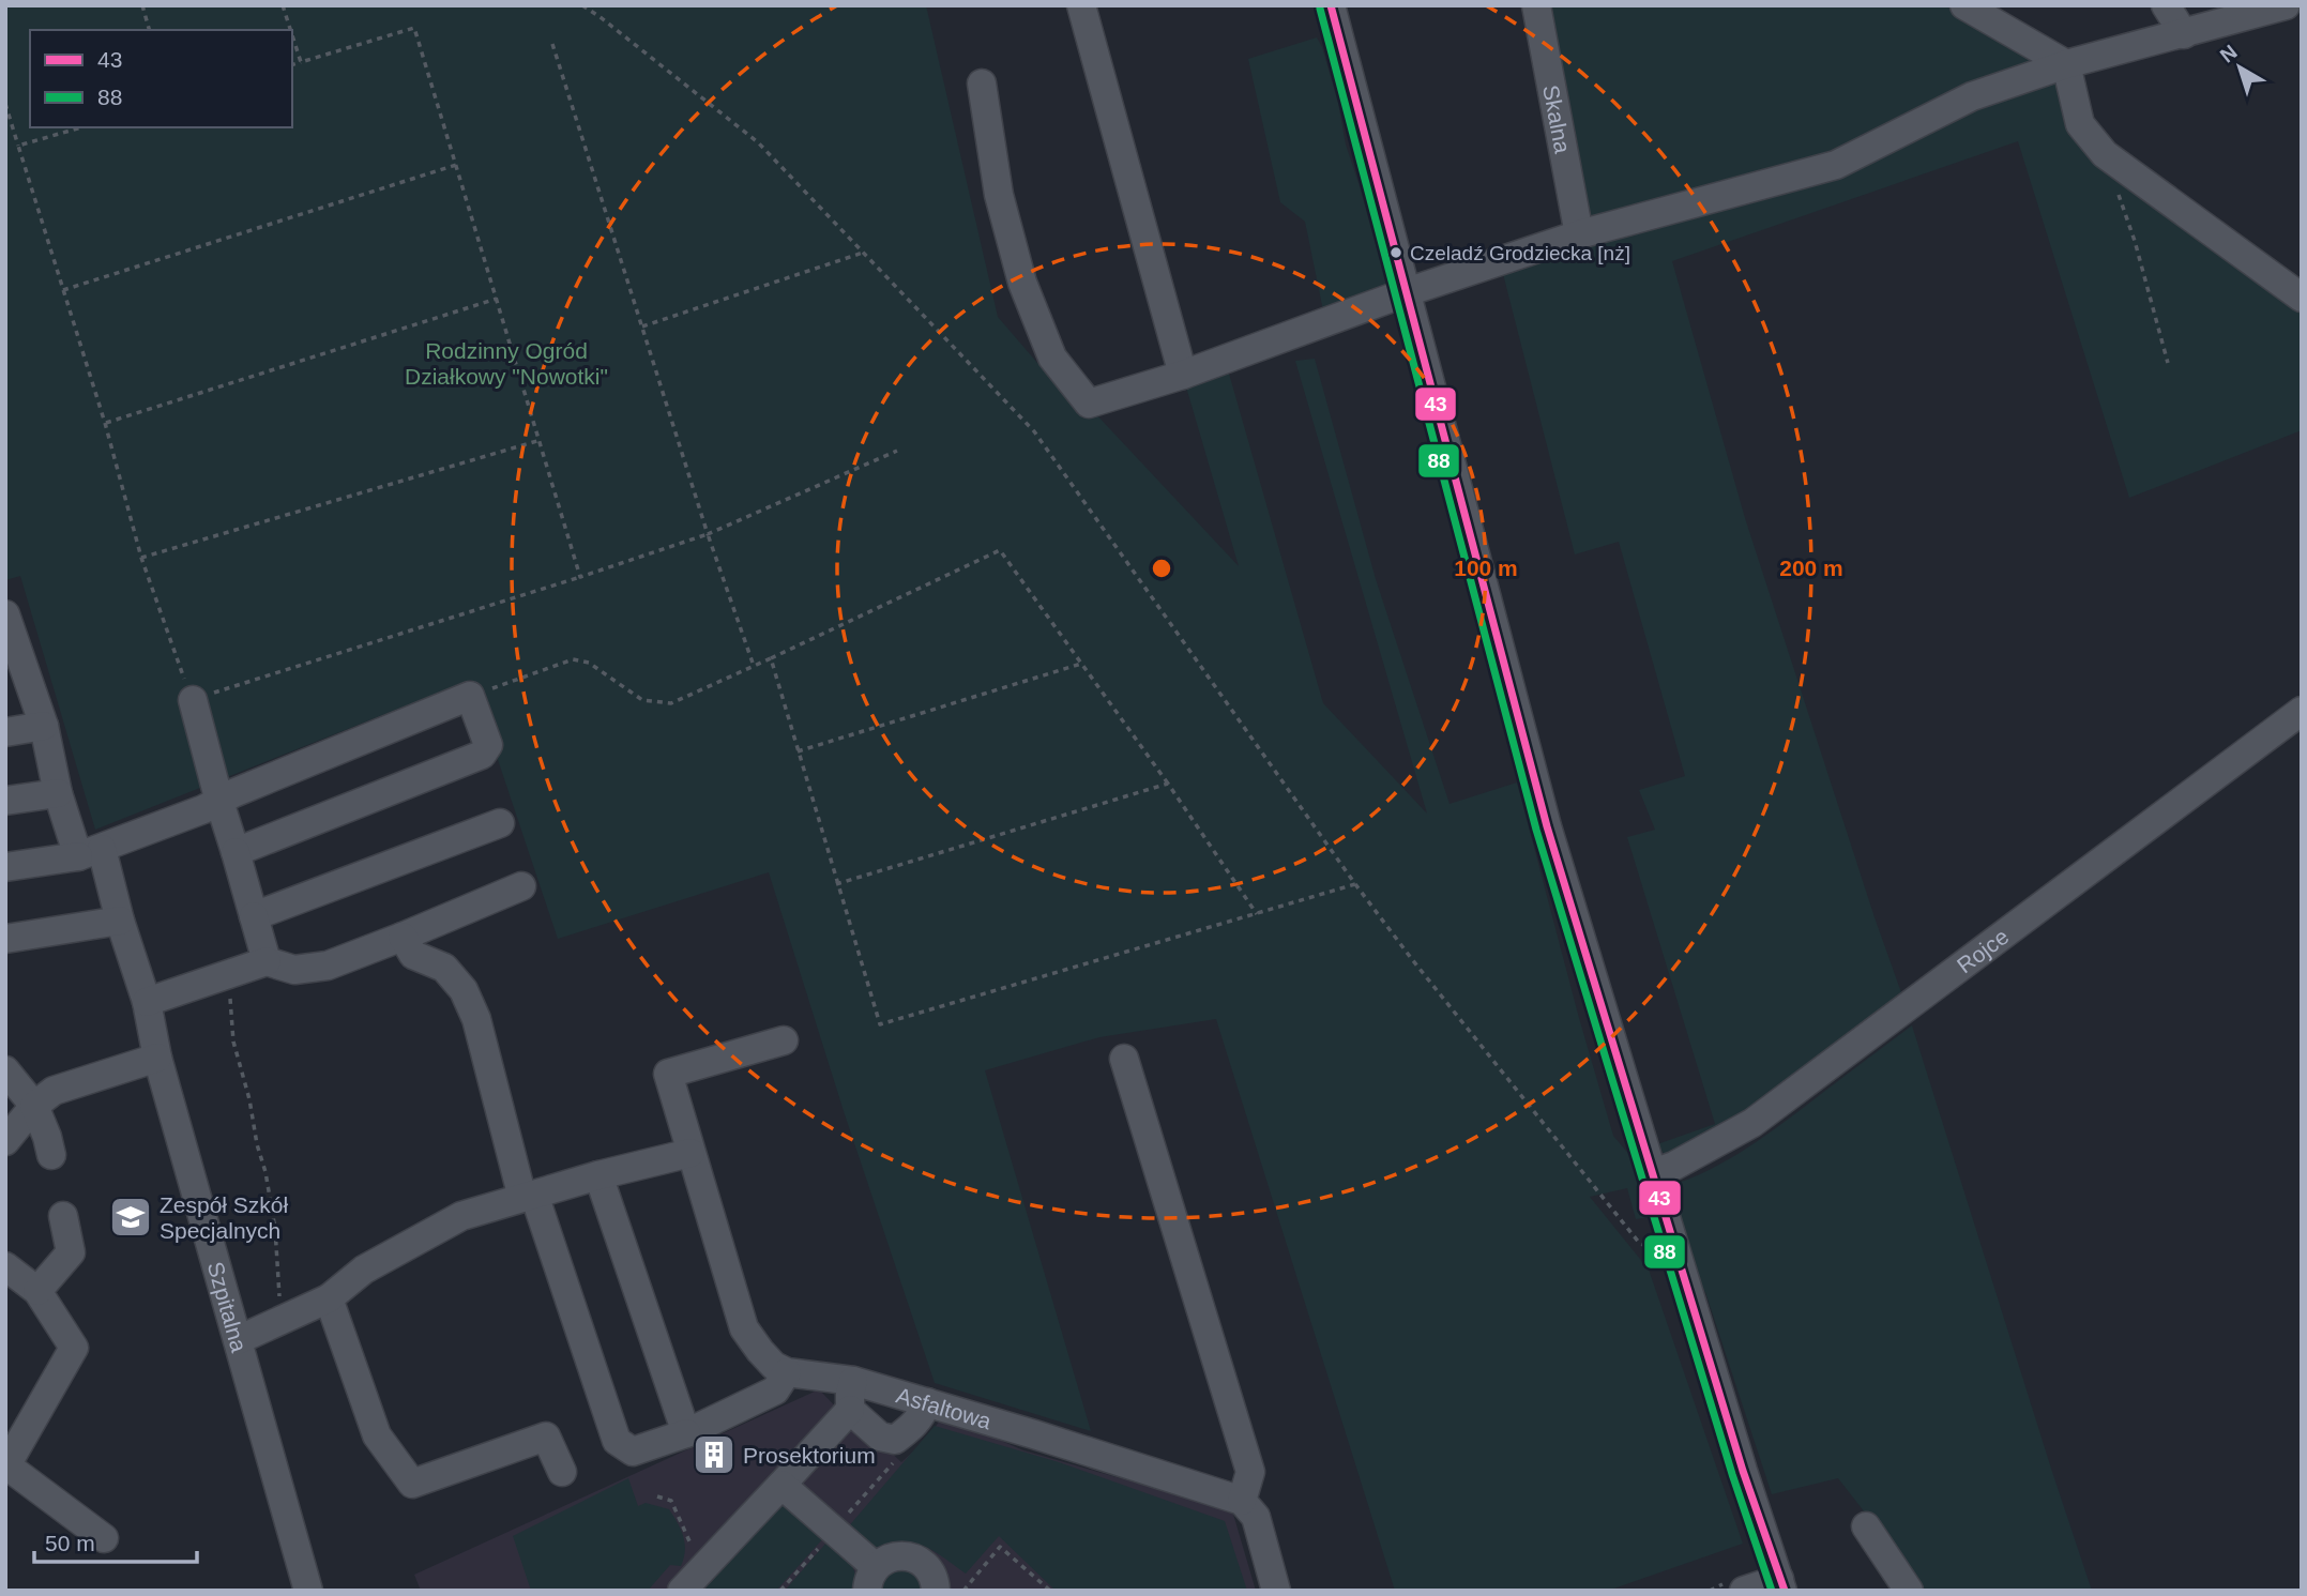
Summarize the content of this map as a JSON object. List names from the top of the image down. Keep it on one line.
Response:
{"streets":{"street":["Skalna","Rojce","Szpitalna","Asfaltowa"]},"parks":["Rodzinny Ogród Działkowy \"Nowotki\""],"places":{"other":["Czeladź Grodziecka [nż]"],"school or university":["Zespół Szkół Specjalnych"],"building":["Prosektorium"]},"lines":["transit line 43","transit line 88"],"legend":["43","88"],"scale_bar":"50 m","north":"top left","rings":["100 m","200 m"]}
